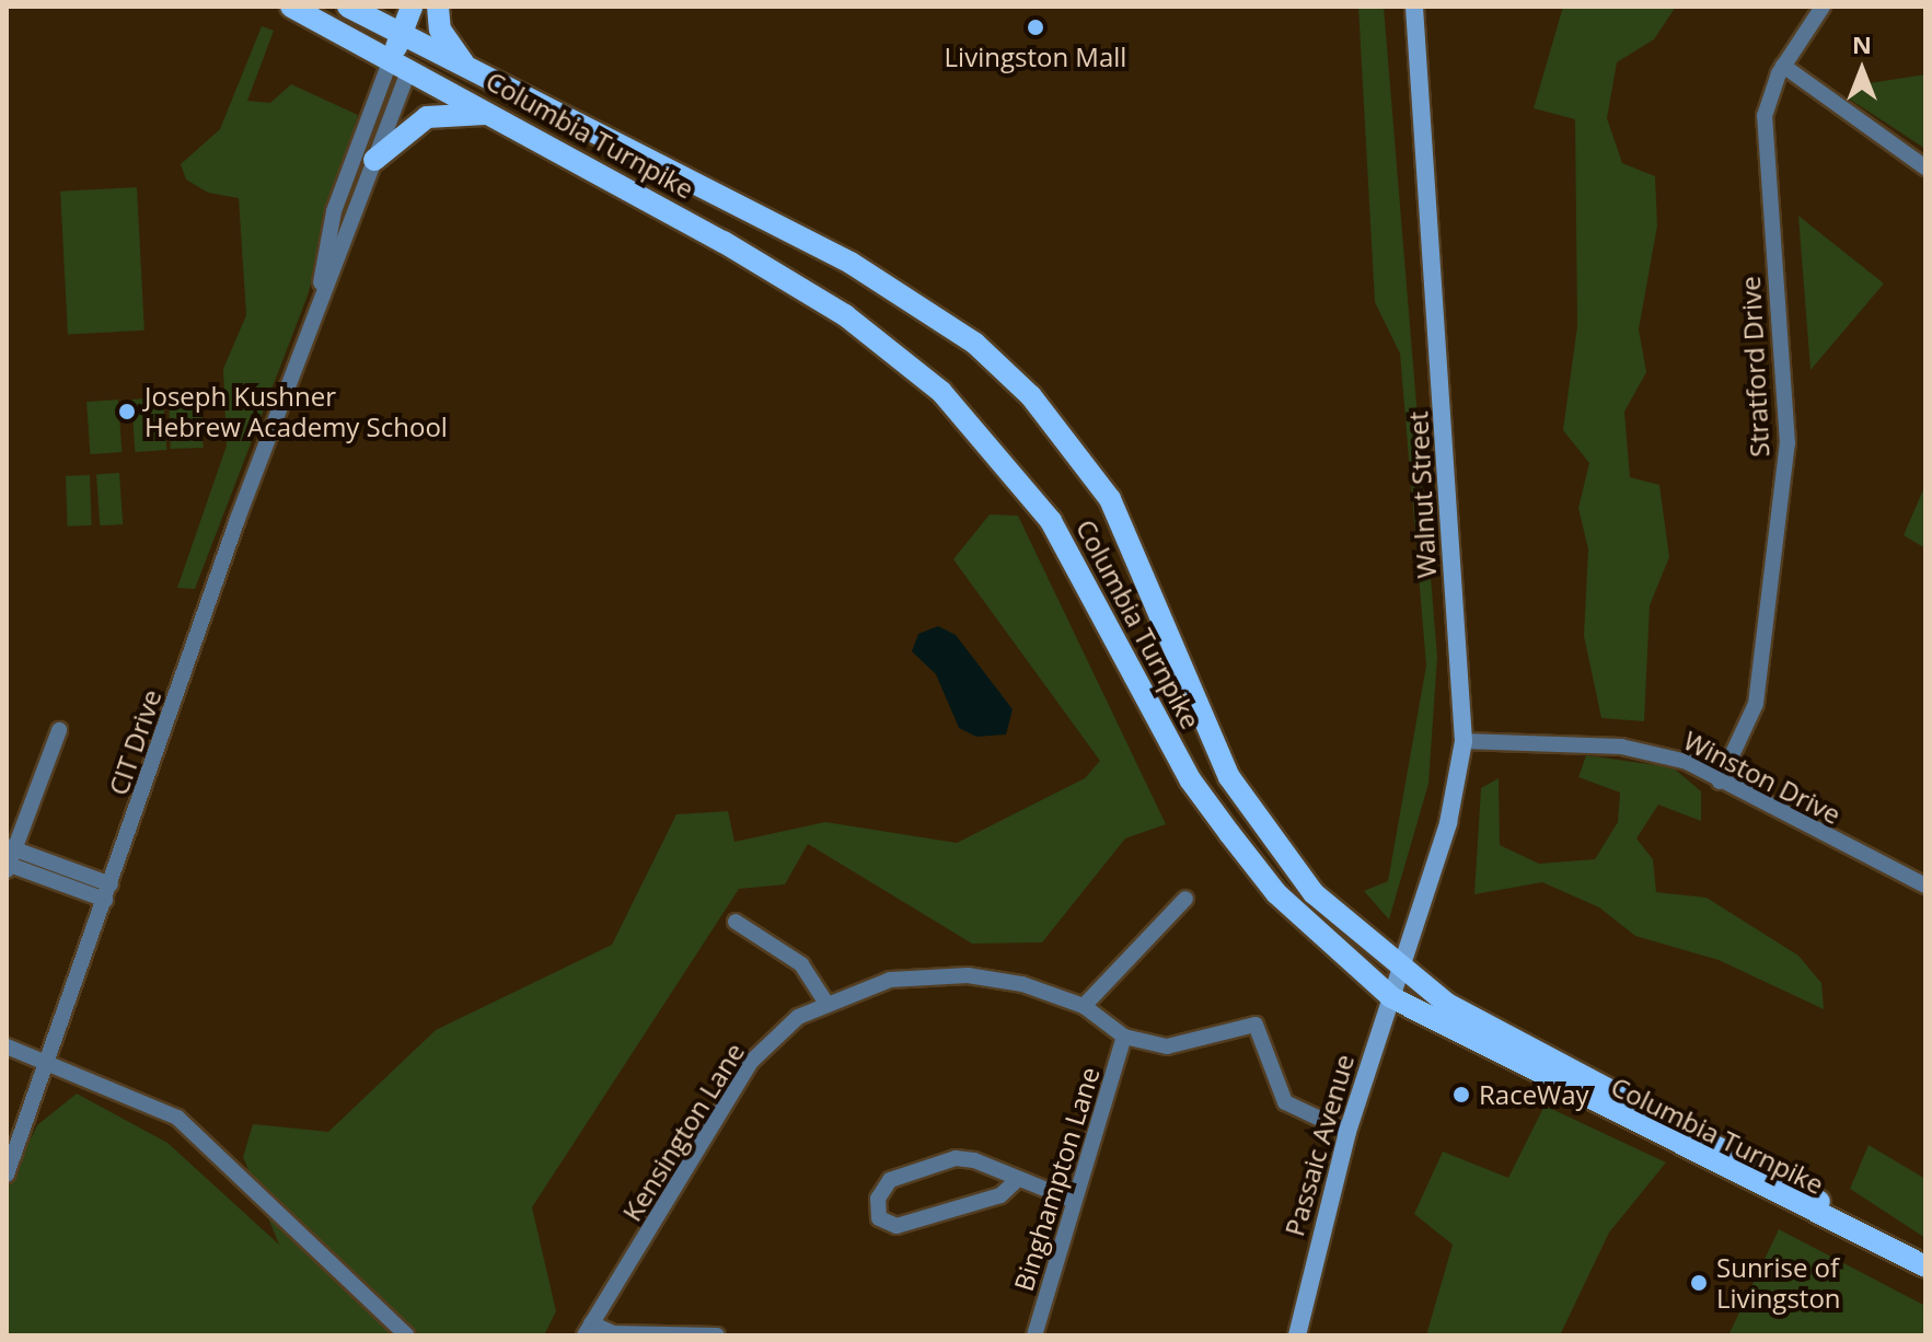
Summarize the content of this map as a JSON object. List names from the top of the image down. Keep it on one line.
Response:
{"streets":{"main road":["Columbia Turnpike"],"street":["Stratford Drive","Walnut Street","CIT Drive","Winston Drive","Kensington Lane","Passaic Avenue","Binghampton Lane"]},"crossings":[["Columbia Turnpike","Walnut Street"],["Columbia Turnpike","CIT Drive"],["Columbia Turnpike","Passaic Avenue"],["Stratford Drive","Winston Drive"],["Walnut Street","Winston Drive"],["Walnut Street","Passaic Avenue"],["Kensington Lane","Passaic Avenue"],["Kensington Lane","Binghampton Lane"]],"places":["Livingston Mall","Joseph Kushner Hebrew Academy School","RaceWay","Sunrise of Livingston"],"north":"top"}
